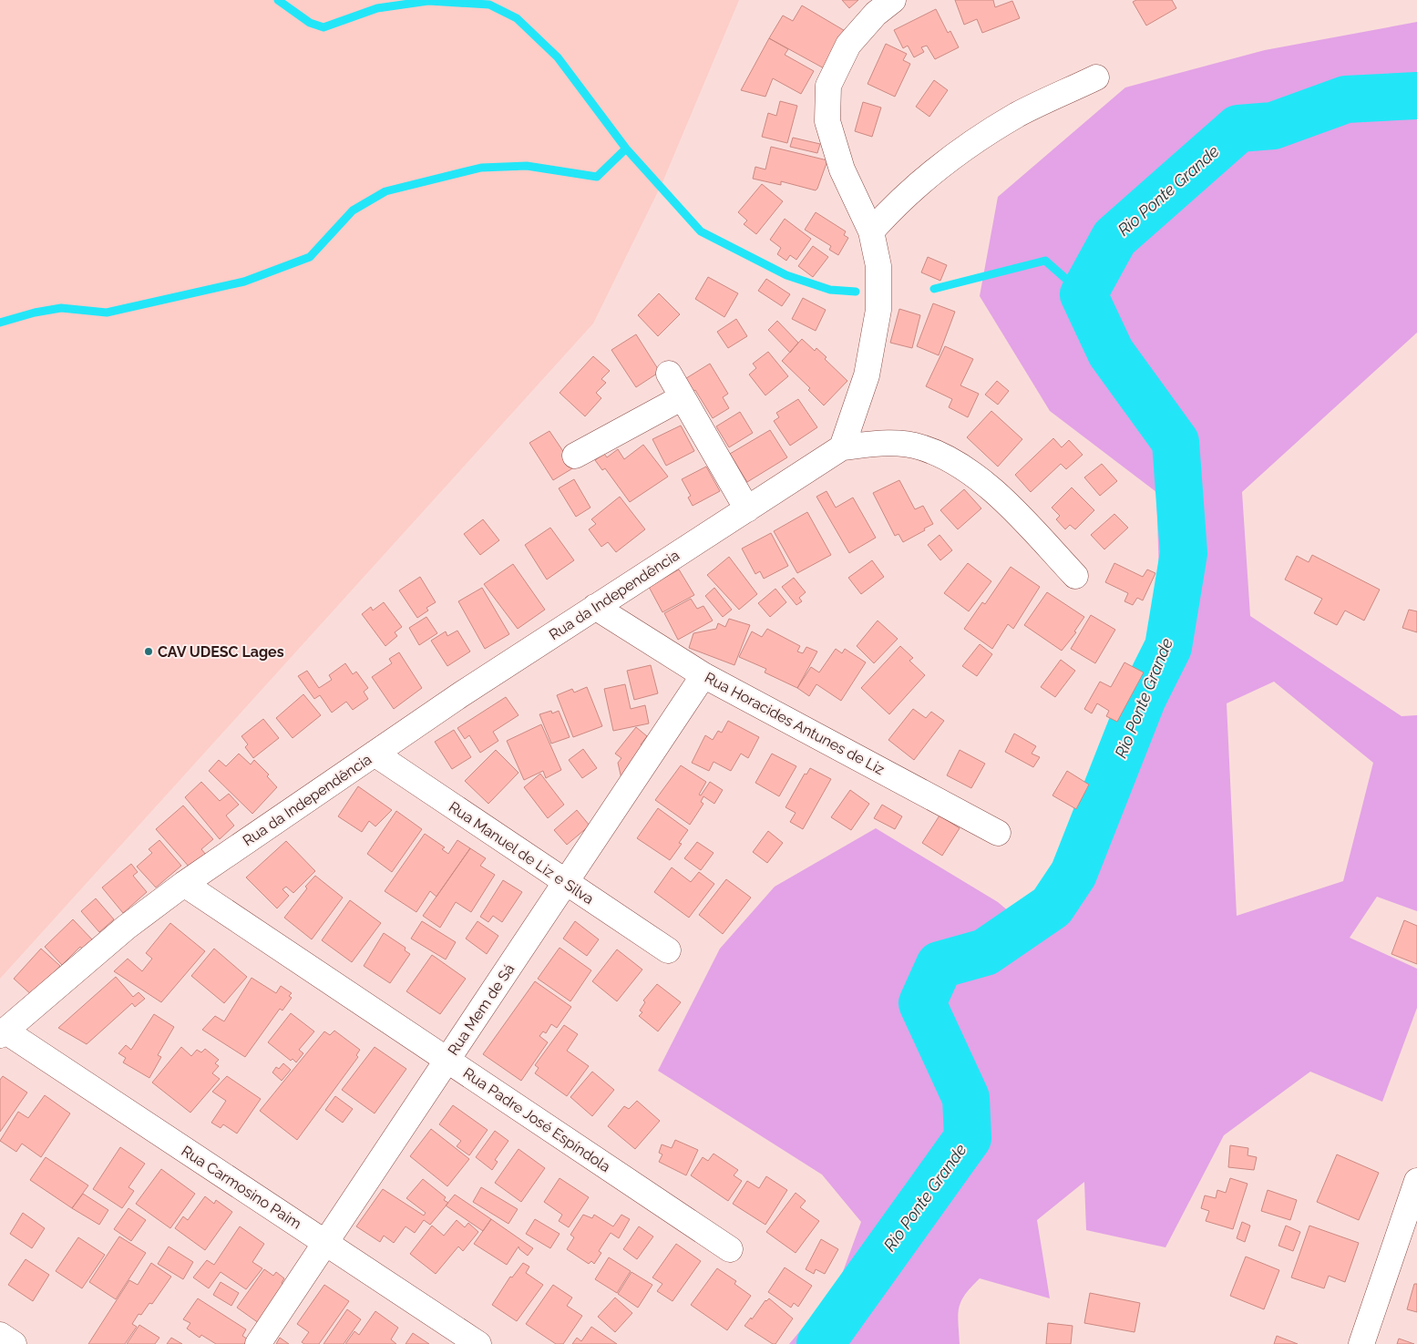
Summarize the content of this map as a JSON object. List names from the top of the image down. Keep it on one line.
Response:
{"streets":{"street":["Rua da Independência","Rua Horacides Antunes de Liz","Rua Manuel de Liz e Silva","Rua Mem de Sá","Rua Padre José Espíndola","Rua Carmosino Paim"]},"crossings":[["Rua da Independência","Rua Horacides Antunes de Liz"],["Rua da Independência","Rua Manuel de Liz e Silva"],["Rua da Independência","Rua Padre José Espíndola"],["Rua da Independência","Rua Carmosino Paim"],["Rua Horacides Antunes de Liz","Rua Mem de Sá"],["Rua Manuel de Liz e Silva","Rua Mem de Sá"],["Rua Mem de Sá","Rua Padre José Espíndola"],["Rua Mem de Sá","Rua Carmosino Paim"]],"water":["Rio Ponte Grande"],"places":["CAV UDESC Lages"]}
